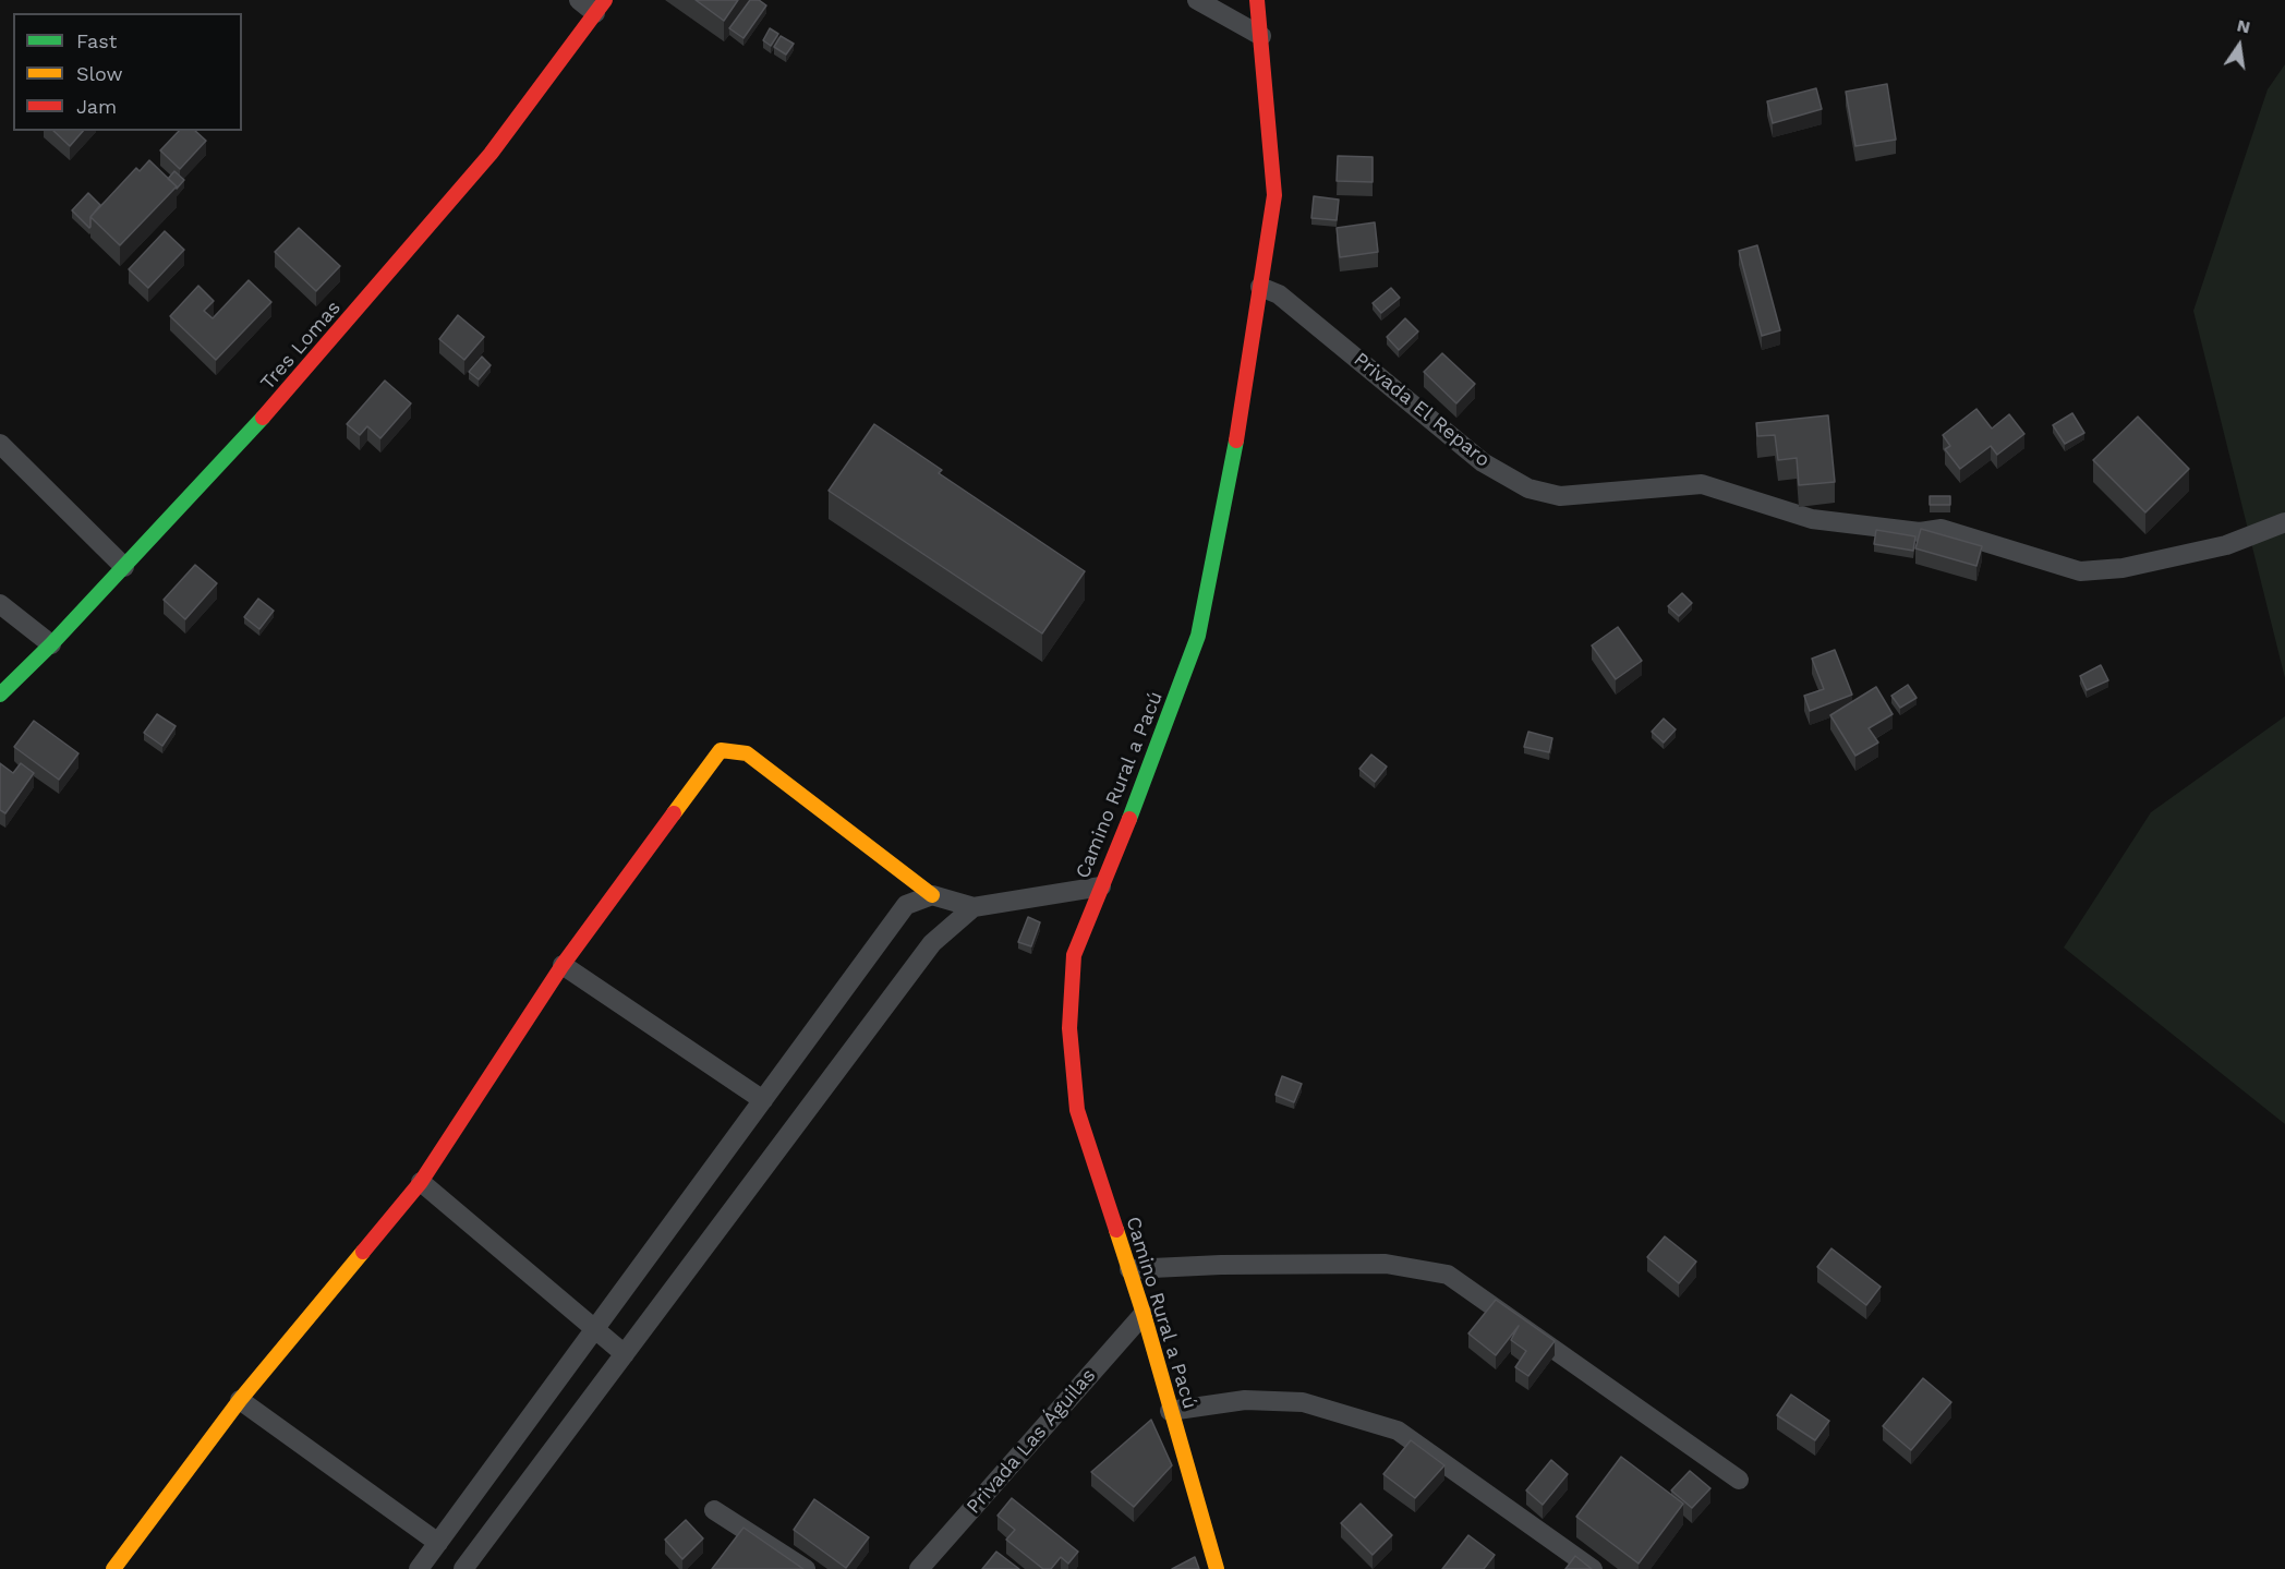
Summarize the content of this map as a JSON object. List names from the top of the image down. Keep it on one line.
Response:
{"streets":{"street":["Tres Lomas","Privada El Reparo","Camino Rural a Pacú","Privada Las Águilas"]},"crossings":[["Privada El Reparo","Camino Rural a Pacú"],["Camino Rural a Pacú","Privada Las Águilas"]],"legend":["Fast","Slow","Jam"],"north":"top"}
